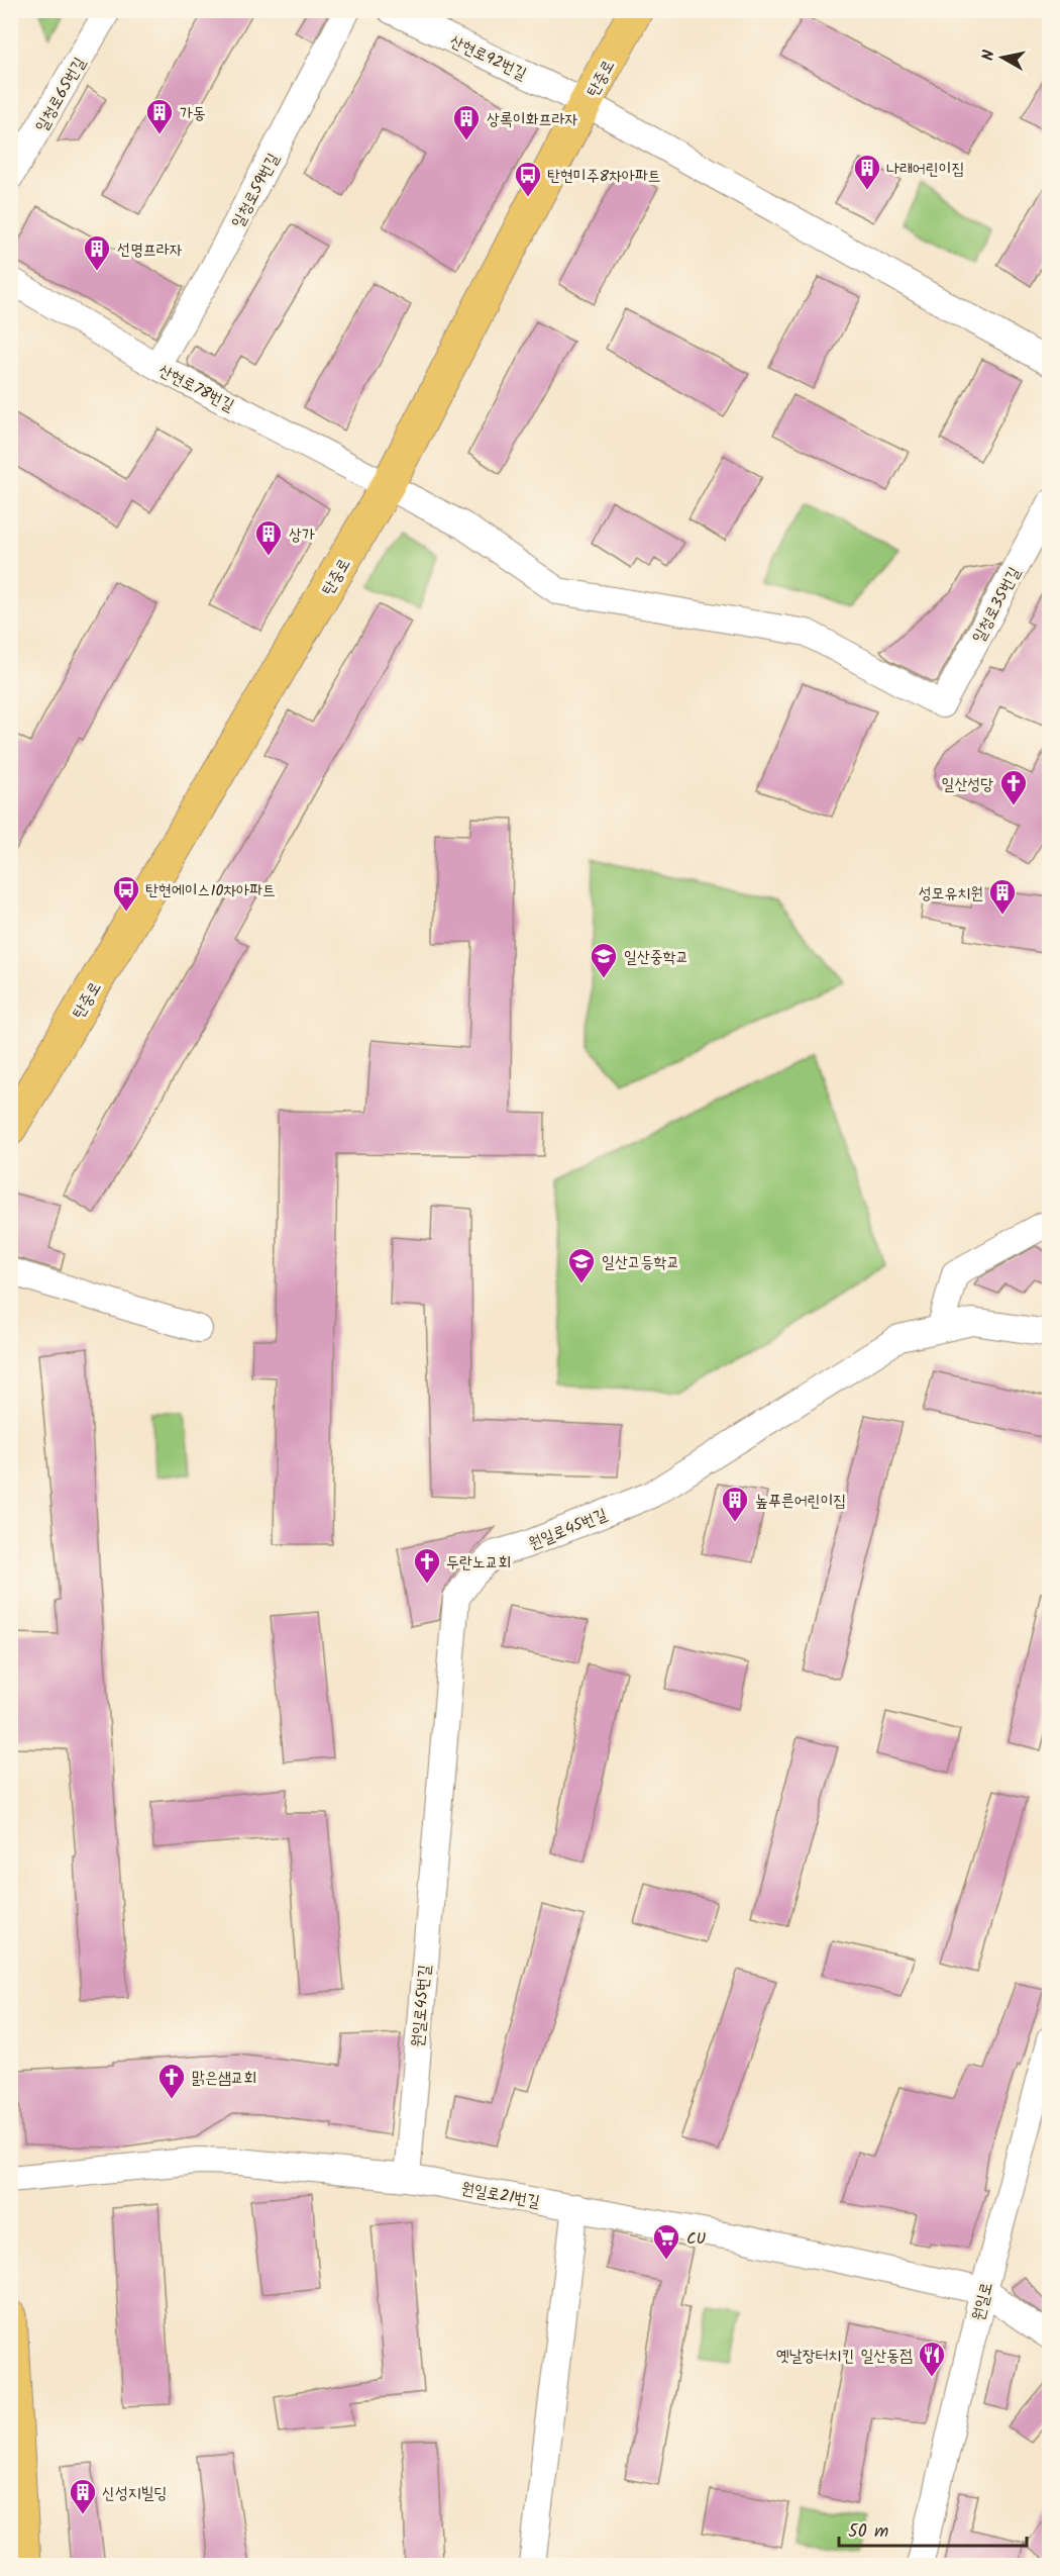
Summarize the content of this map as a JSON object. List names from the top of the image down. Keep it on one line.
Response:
{"streets":{"main road":["탄중로"],"street":["산현로92번길","일청로65번길","일청로59번길","산현로78번길","일청로35번길","원일로45번길","원일로21번길","원일로"]},"crossings":[["산현로92번길","탄중로"],["탄중로","산현로78번길"],["일청로59번길","산현로78번길"],["산현로78번길","일청로35번길"],["원일로45번길","원일로21번길"],["원일로21번길","원일로"]],"places":{"building":["가동","상록이화프라자","나래어린이집","선명프라자","상가","성모유치원","높푸른어린이집","신성지빌딩"],"bus stop":["탄현미주8차아파트","탄현에이스10차아파트"],"church":["일산성당","두란노교회","맑은샘교회"],"school or university":["일산중학교","일산고등학교"],"supermarket":["CU"],"restaurant":["옛날장터치킨 일산동점"]},"scale_bar":"50 m","north":"left"}
